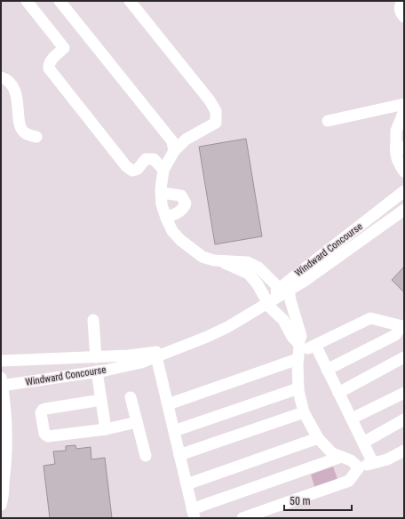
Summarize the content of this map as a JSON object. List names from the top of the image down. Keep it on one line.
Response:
{"streets":{"street":["Windward Concourse"]},"scale_bar":"50 m"}
